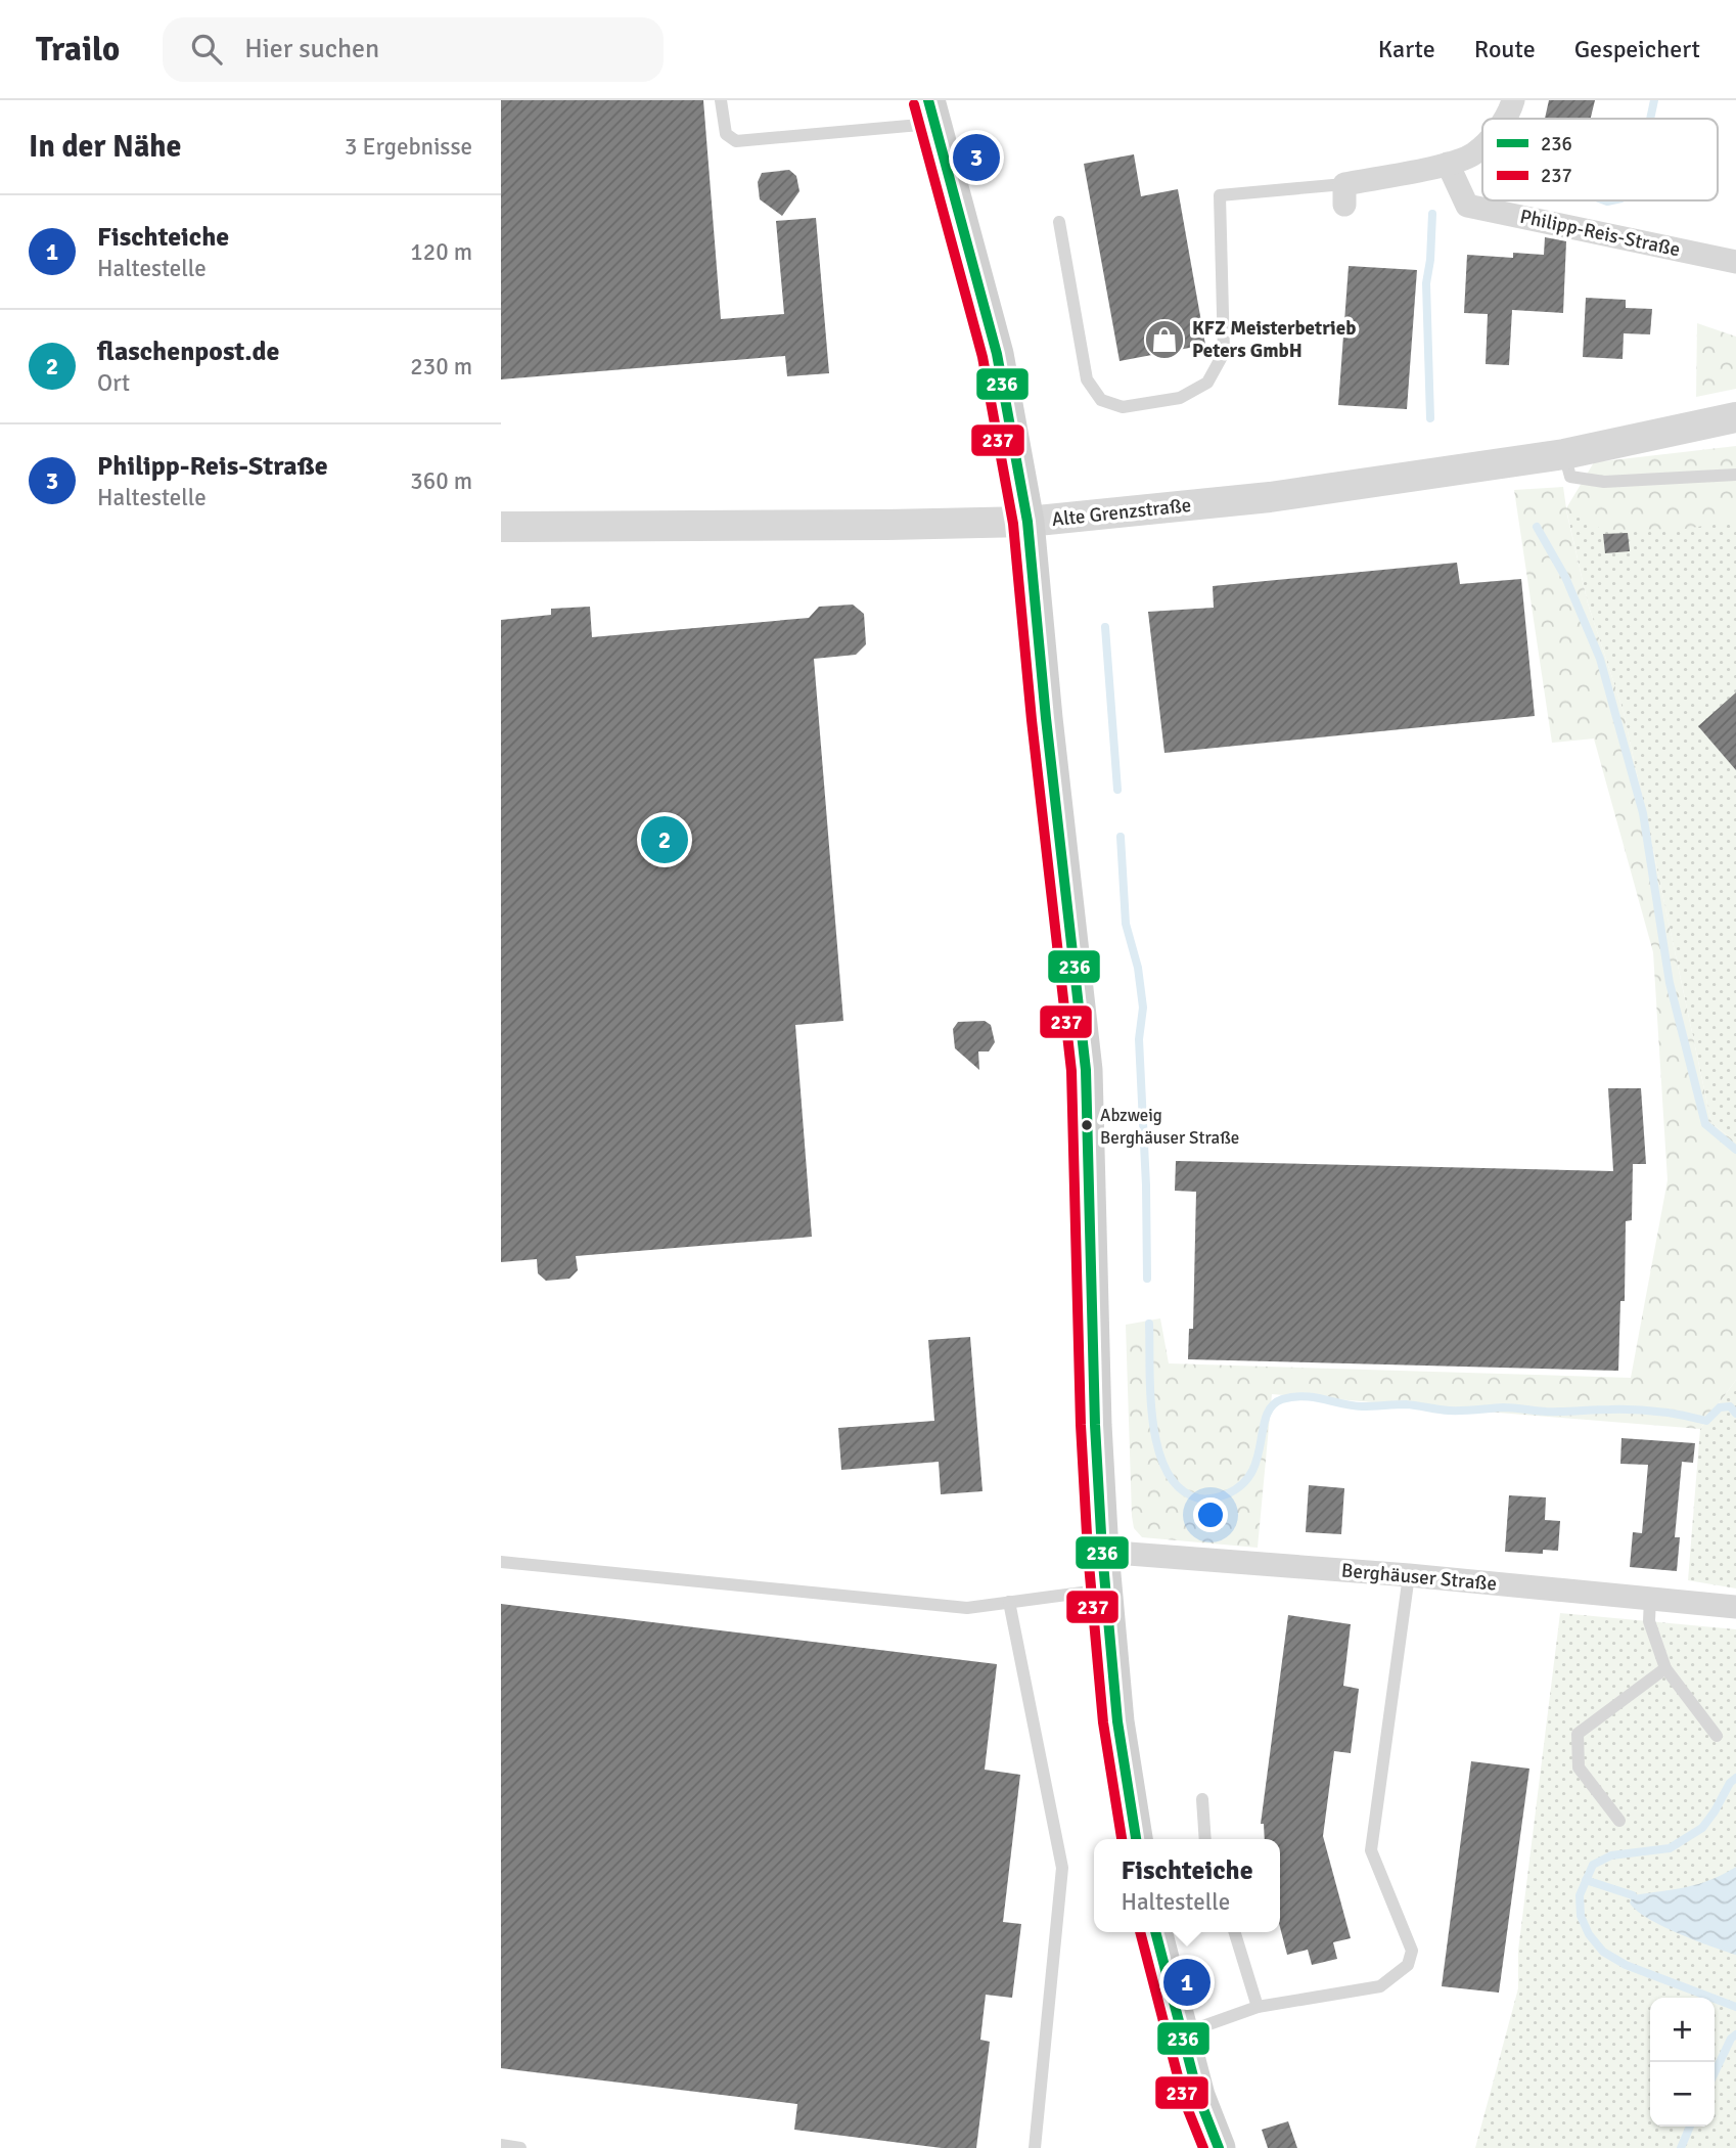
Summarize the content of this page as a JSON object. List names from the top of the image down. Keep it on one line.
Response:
{"streets":{"street":["Philipp-Reis-Straße","Alte Grenzstraße","Berghäuser Straße"]},"places":{"shop":["KFZ Meisterbetrieb Peters GmbH"],"other":["Abzweig Berghäuser Straße"]},"lines":["transit line 236","transit line 237"],"legend":["236","237"],"page":{"header":"Trailo","search":"Hier suchen","nav":["Karte","Route","Gespeichert"],"heading":["In der Nähe","3 Ergebnisse"],"pins":["3","2","1"],"list":[{"mark":"1","name":"Fischteiche","note":"Haltestelle","value":"120 m"},{"mark":"2","name":"flaschenpost.de","note":"Ort","value":"230 m"},{"mark":"3","name":"Philipp-Reis-Straße","note":"Haltestelle","value":"360 m"}],"popup":["Fischteiche","Haltestelle"],"map_buttons":["+","−"]}}
